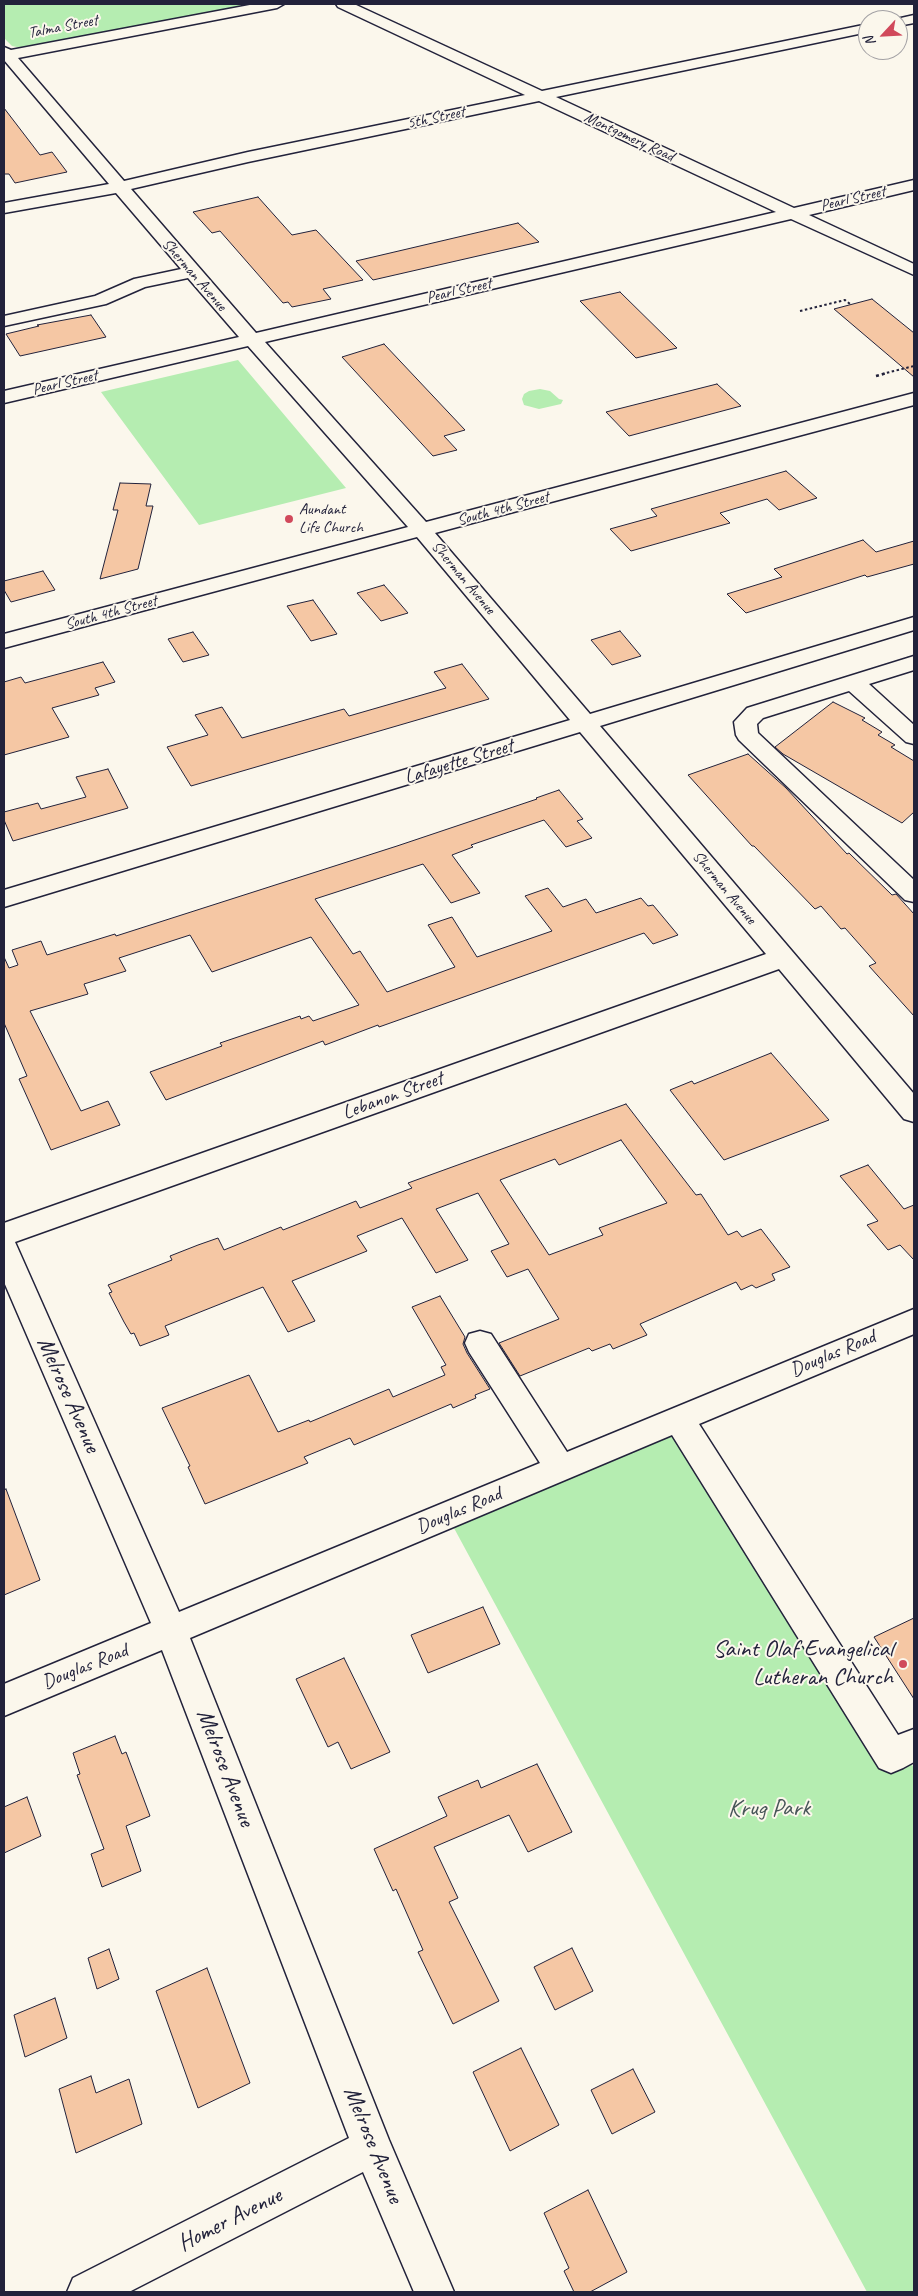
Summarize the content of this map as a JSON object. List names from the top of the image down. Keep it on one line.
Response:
{"streets":{"street":["Talma Street","5th Street","Montgomery Road","Pearl Street","Sherman Avenue","South 4th Street","Lafayette Street","Lebanon Street","Douglas Road","Melrose Avenue","Homer Avenue"]},"crossings":[["Talma Street","Sherman Avenue"],["5th Street","Montgomery Road"],["5th Street","Sherman Avenue"],["Montgomery Road","Pearl Street"],["Pearl Street","Sherman Avenue"],["Sherman Avenue","South 4th Street"],["Sherman Avenue","Lafayette Street"],["Sherman Avenue","Lebanon Street"],["Douglas Road","Melrose Avenue"],["Melrose Avenue","Homer Avenue"]],"parks":["Krug Park"],"places":["Aundant Life Church","Saint Olaf Evangelical Lutheran Church"],"north":"bottom left"}
